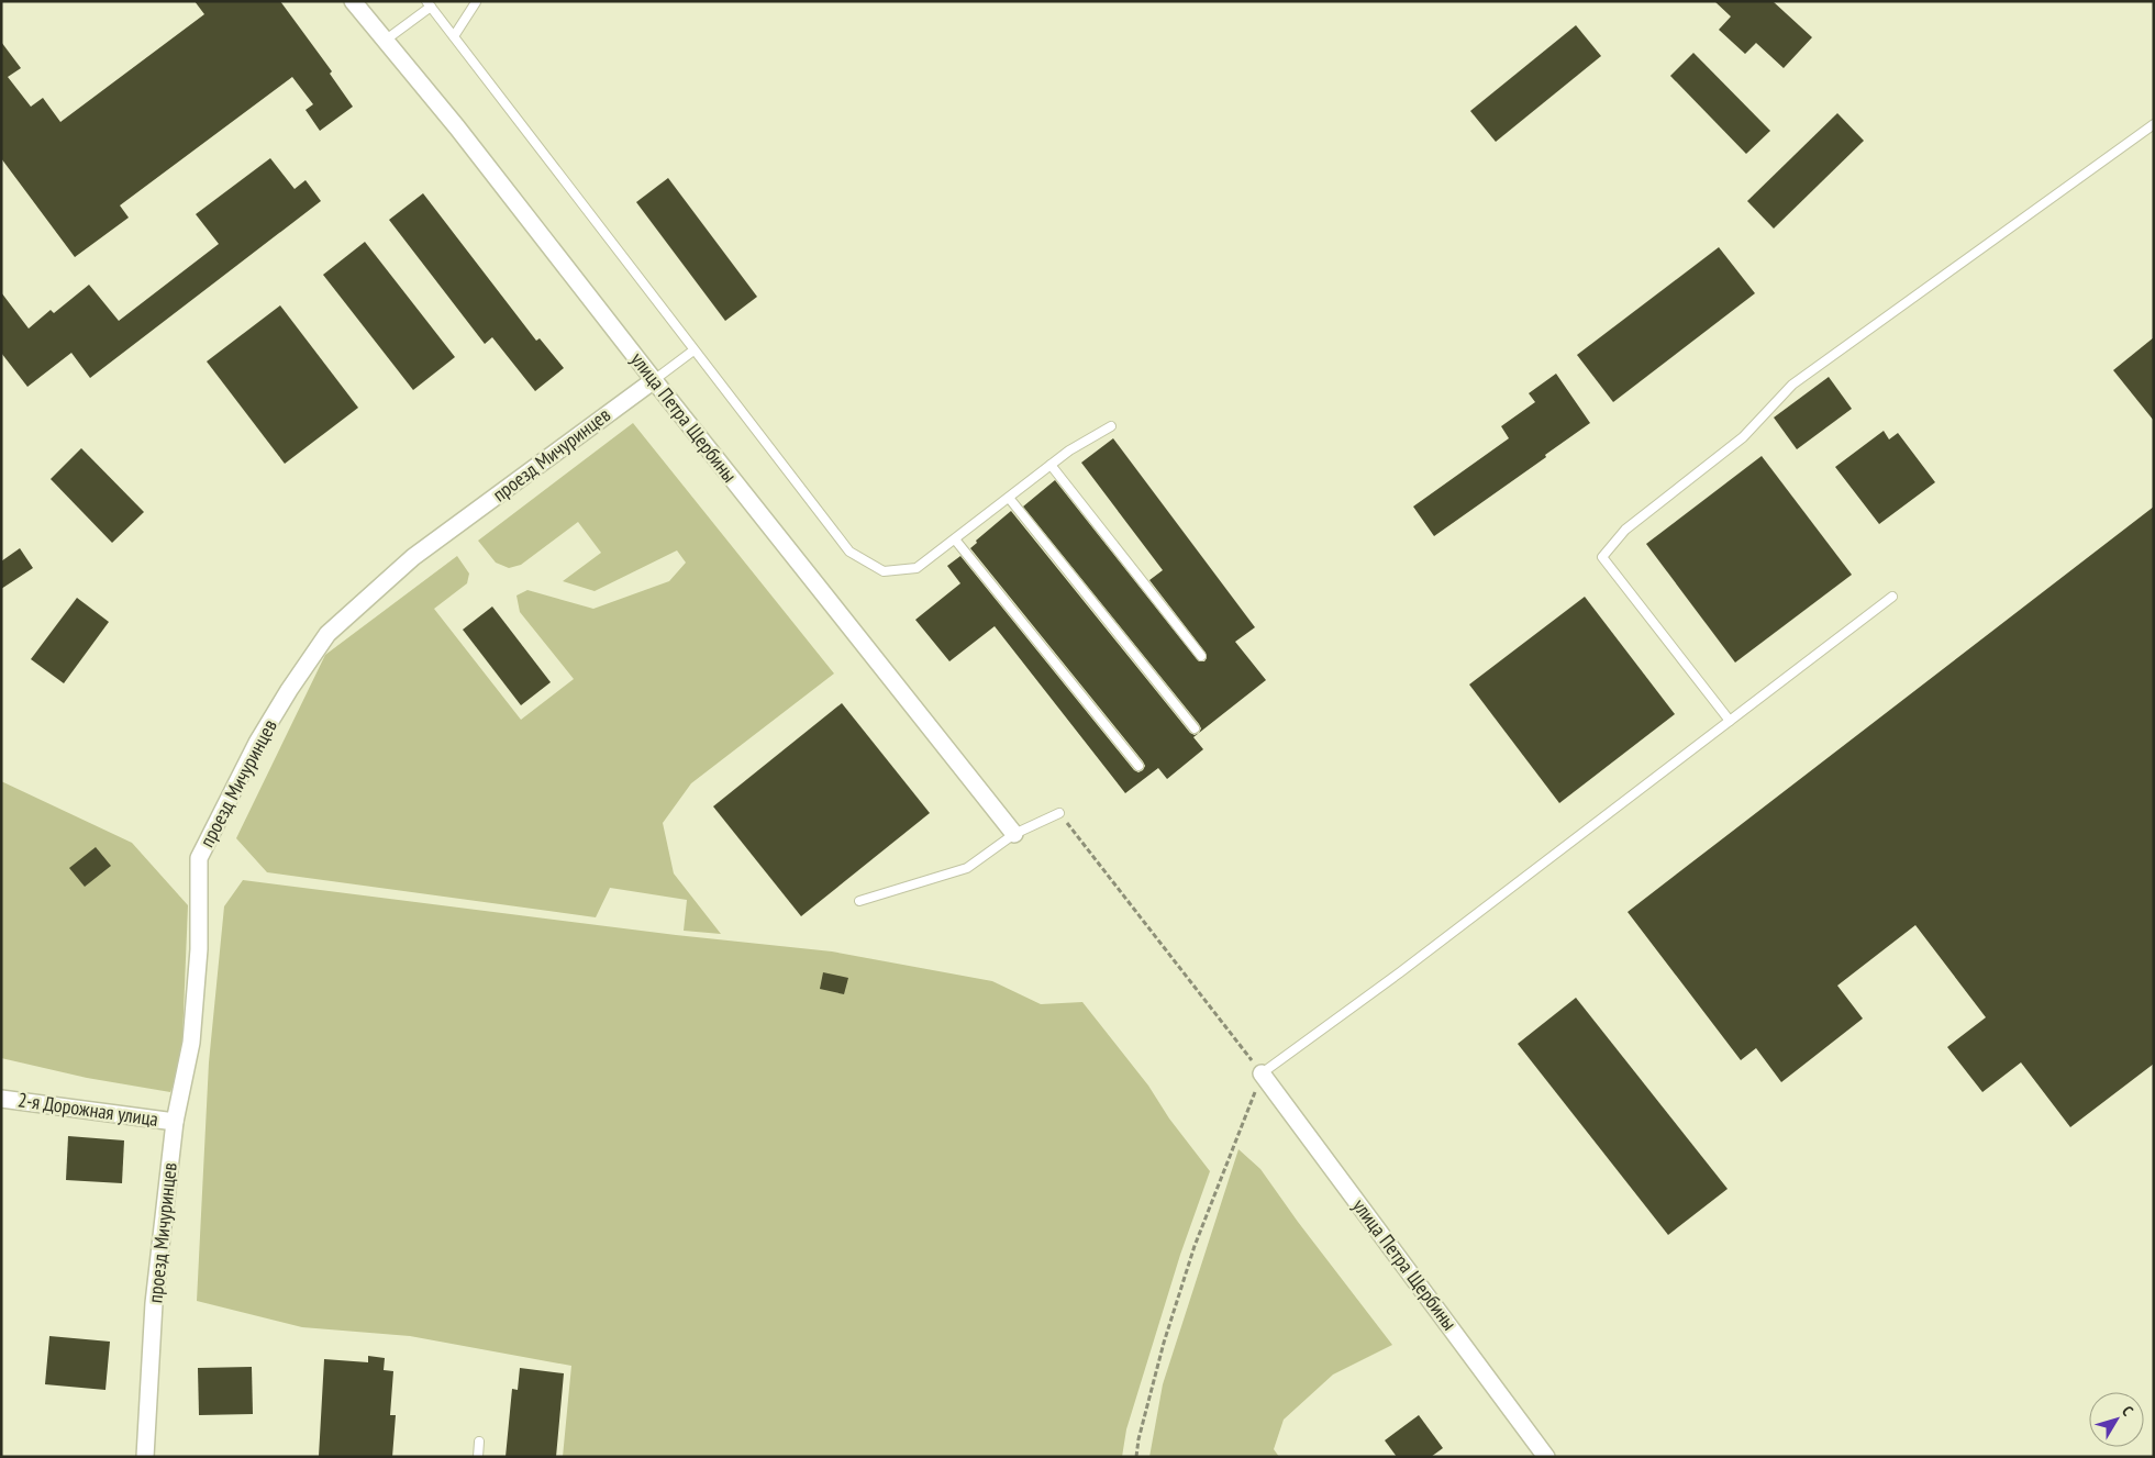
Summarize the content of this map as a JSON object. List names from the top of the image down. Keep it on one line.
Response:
{"streets":{"street":["улица Петра Щербины","проезд Мичуринцев","2-я Дорожная улица"]},"crossings":[["улица Петра Щербины","проезд Мичуринцев"],["проезд Мичуринцев","2-я Дорожная улица"]],"north":"top right"}
